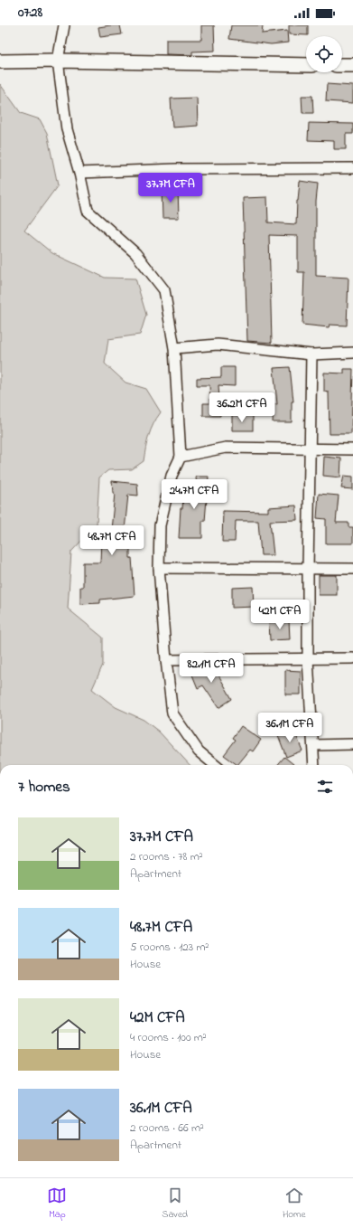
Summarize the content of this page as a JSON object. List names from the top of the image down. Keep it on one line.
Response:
{"page":{"status":"07:28","price":["37.7M CFA","36.2M CFA","24.7M CFA","48.7M CFA","42M CFA","82.1M CFA","36.1M CFA"],"heading":"7 homes","list":[{"name":"37.7M CFA","note":"2 rooms · 78 m² · Apartment"},{"name":"48.7M CFA","note":"5 rooms · 123 m² · House"},{"name":"42M CFA","note":"4 rooms · 100 m² · House"},{"name":"36.1M CFA","note":"2 rooms · 66 m² · Apartment"}],"tabs":["Map","Saved","Home"]}}
